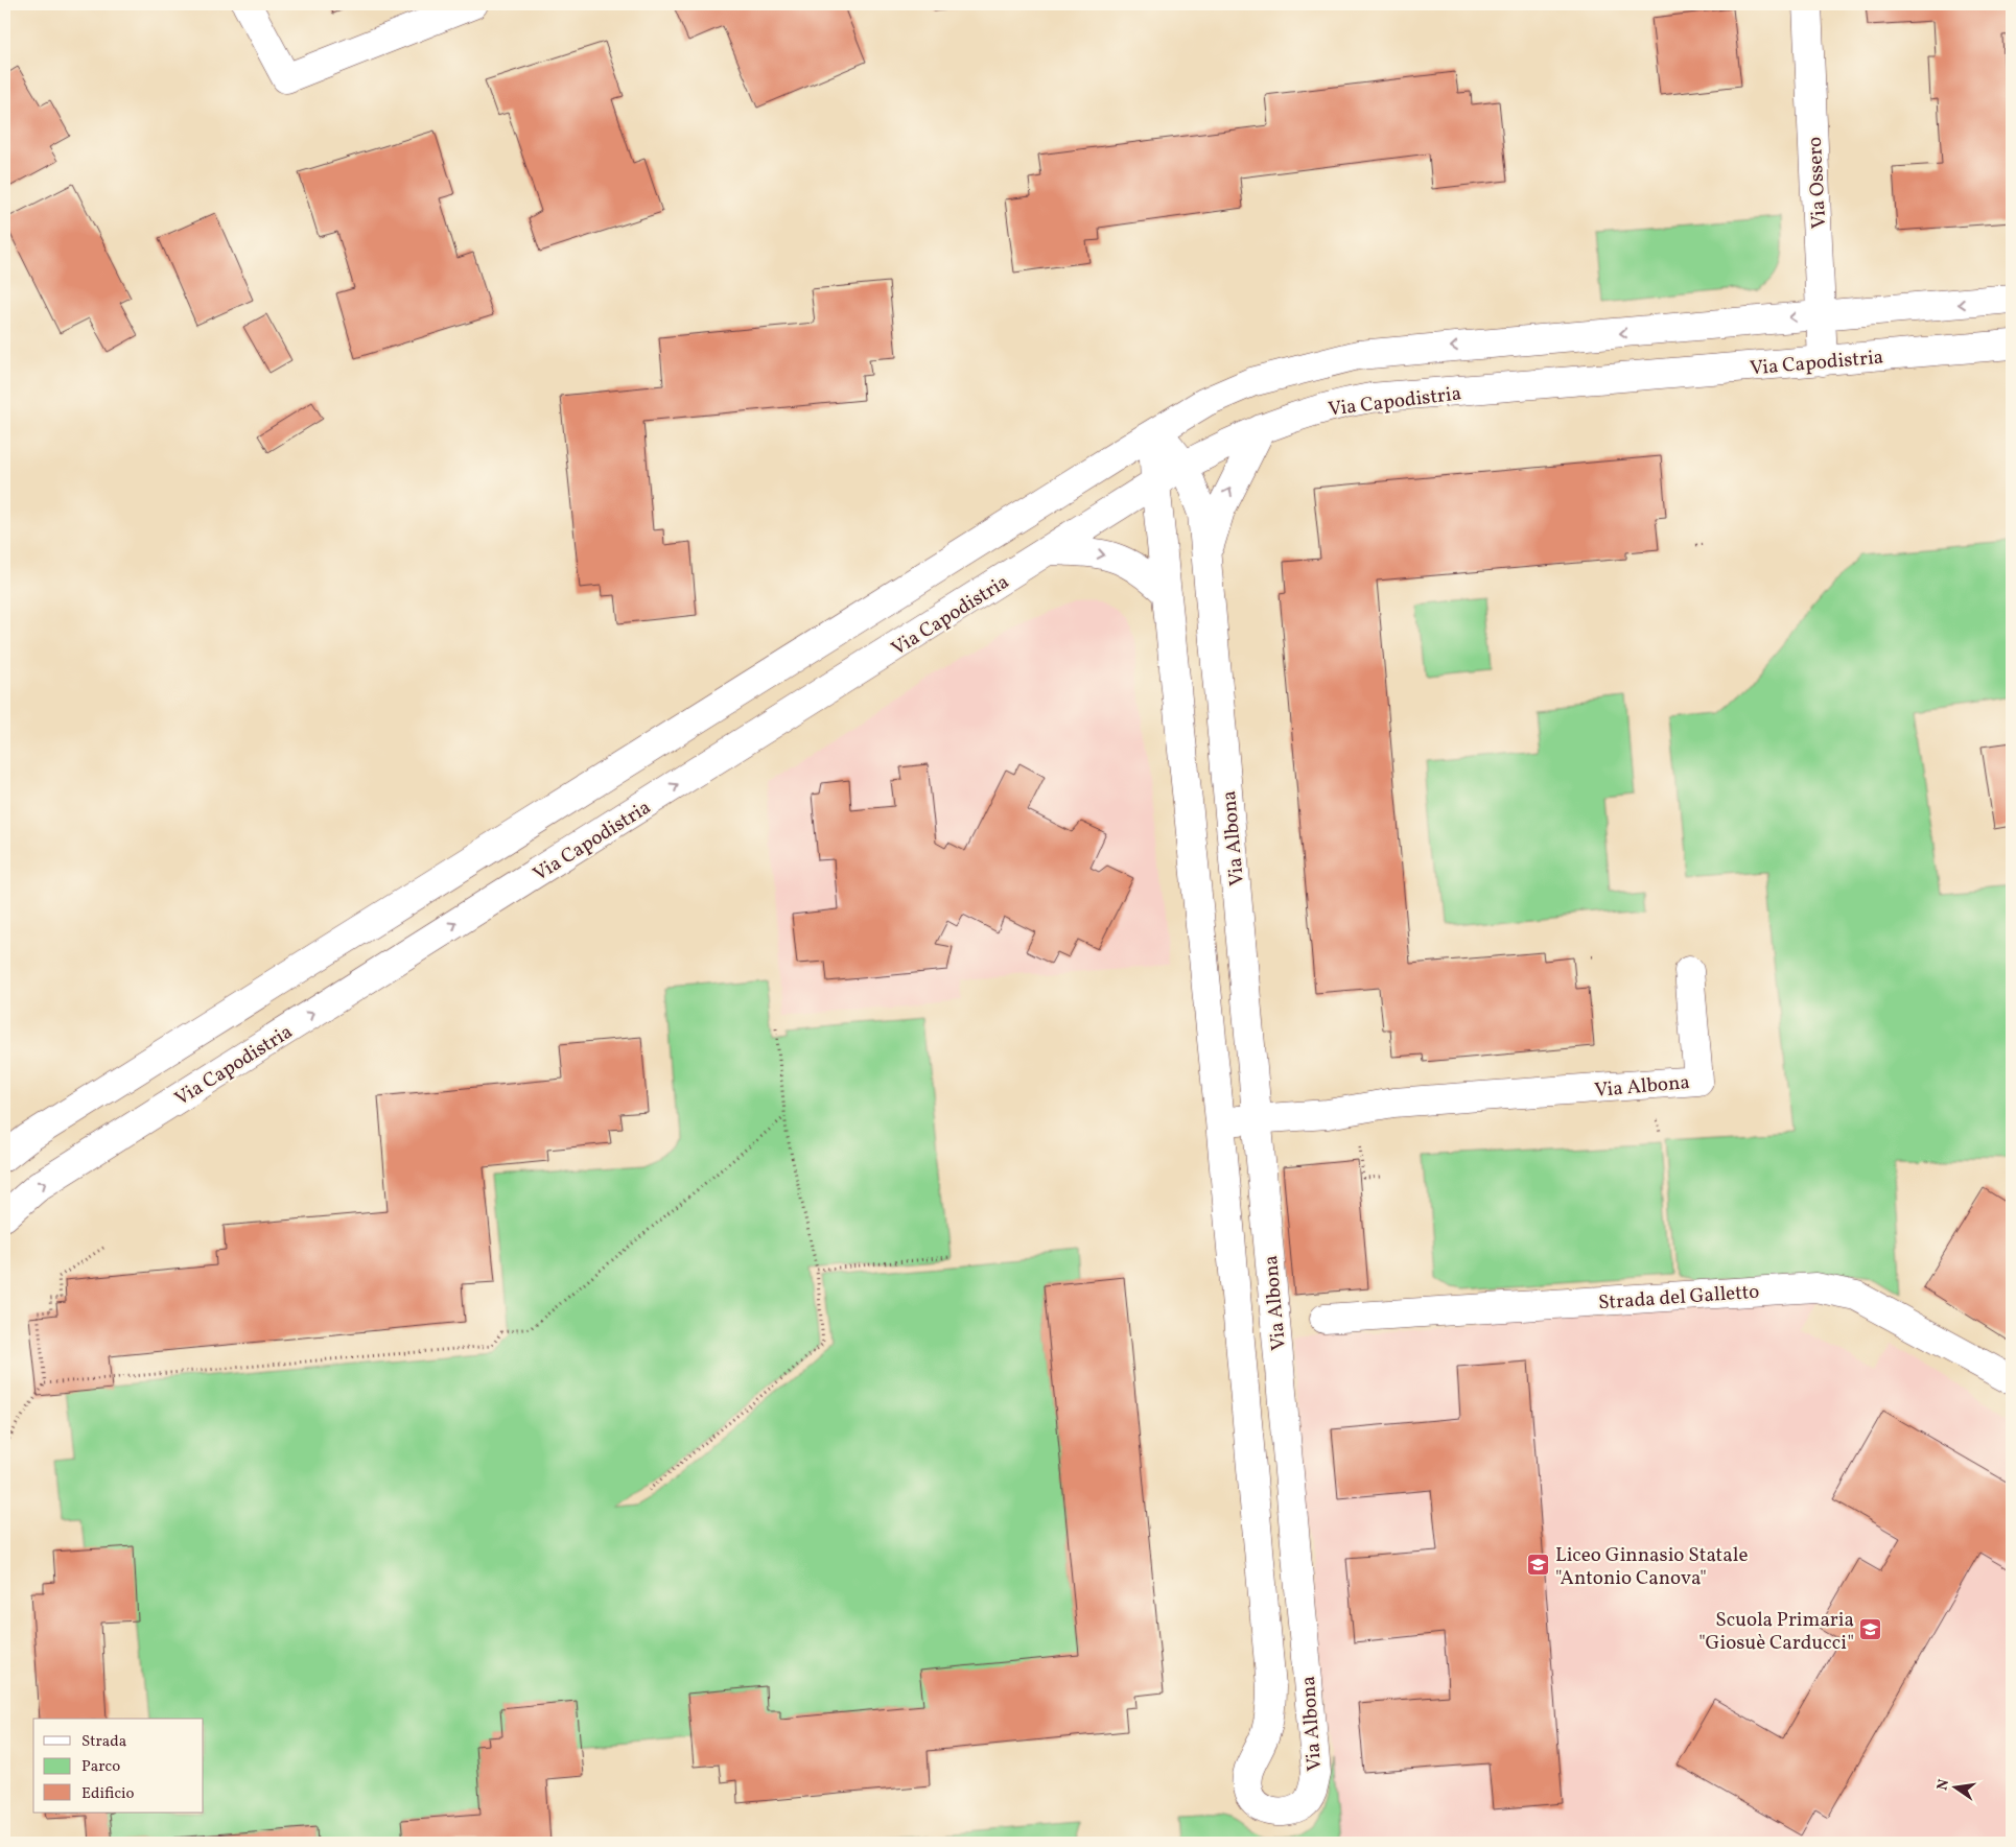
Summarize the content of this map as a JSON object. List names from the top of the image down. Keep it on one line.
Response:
{"streets":{"street":["Via Ossero","Via Capodistria","Via Albona","Strada del Galletto"]},"crossings":[["Via Ossero","Via Capodistria"],["Via Capodistria","Via Albona"]],"places":{"school or university":["Liceo Ginnasio Statale \"Antonio Canova\"","Scuola Primaria \"Giosuè Carducci\""]},"legend":["Strada","Parco","Edificio"],"north":"left"}
